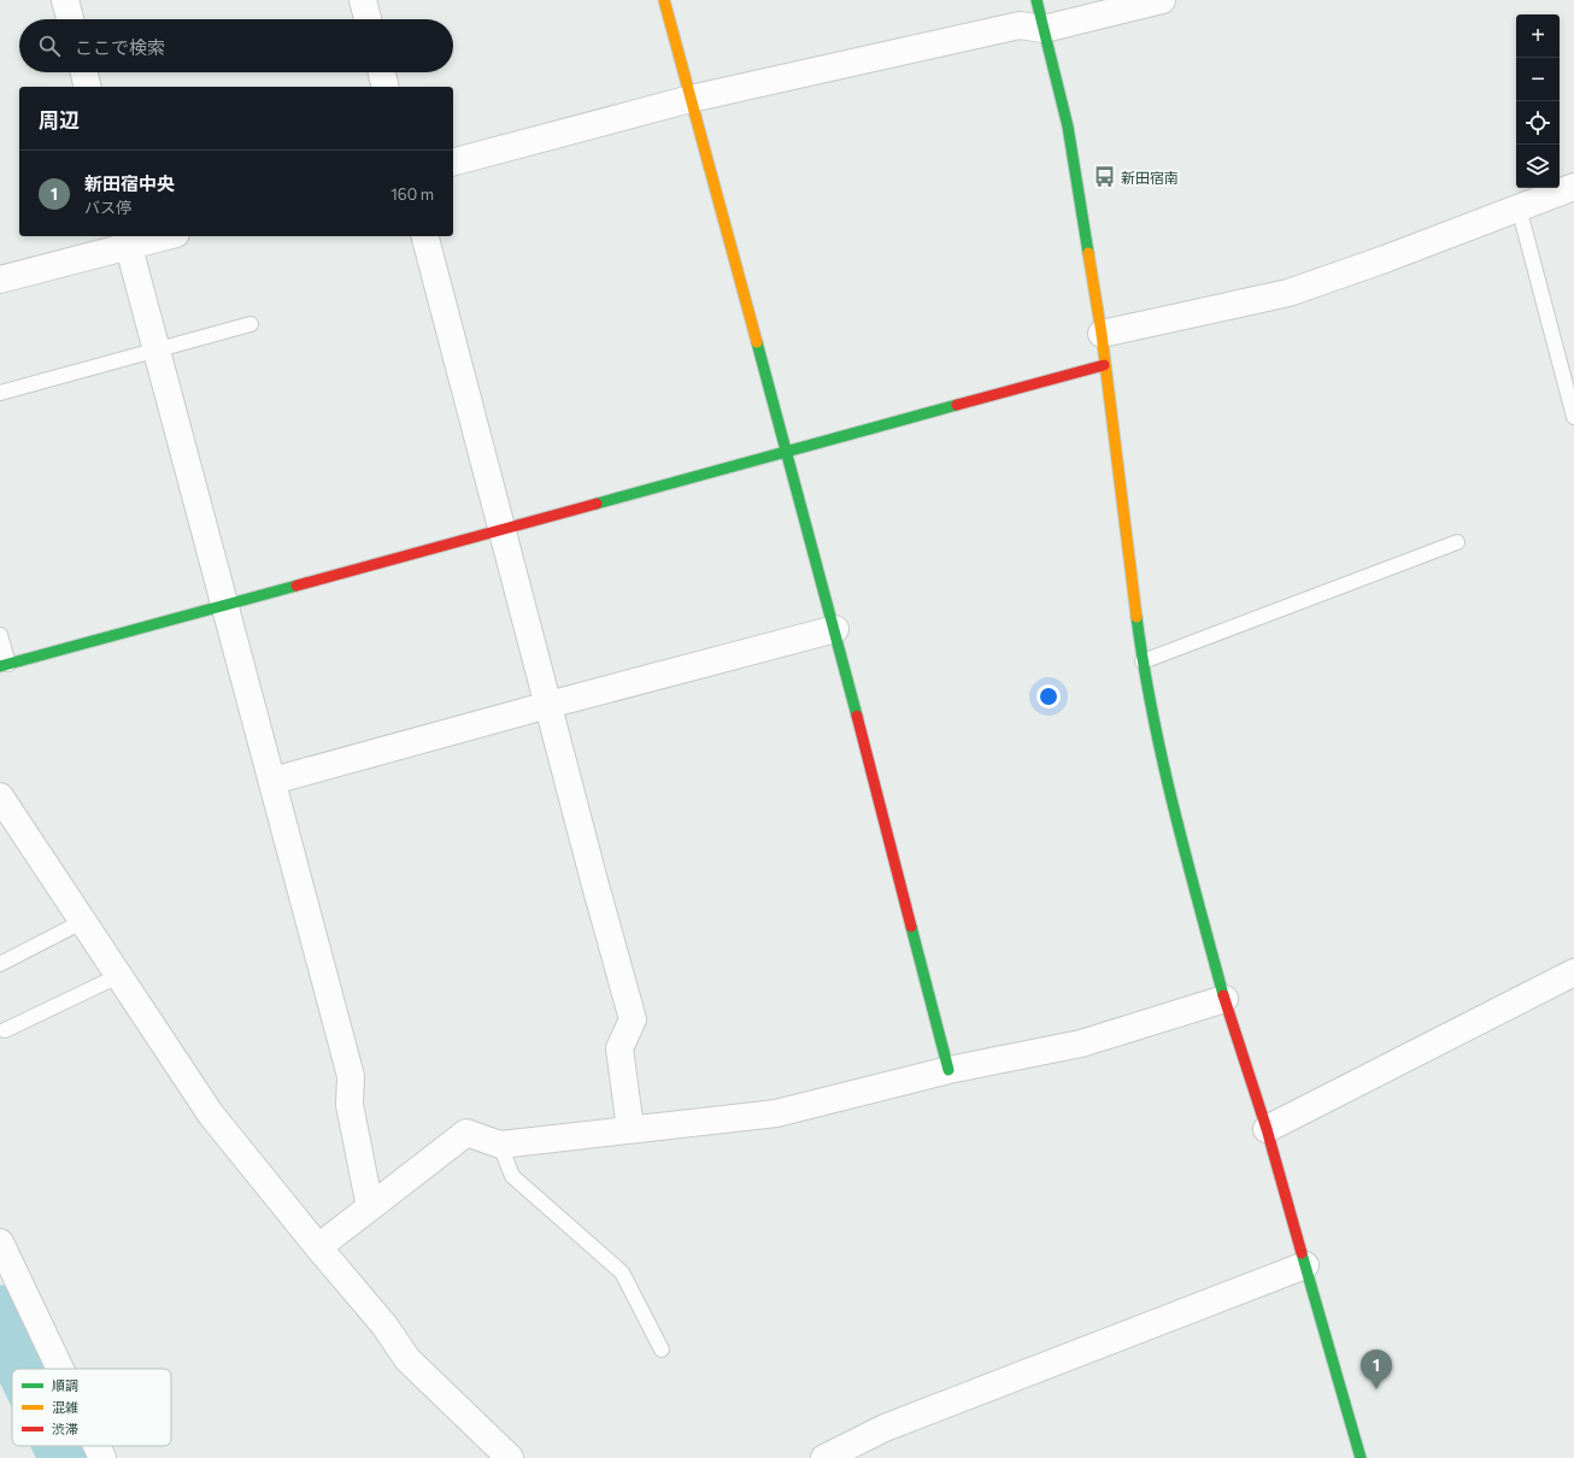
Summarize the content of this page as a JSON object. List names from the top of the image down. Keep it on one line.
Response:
{"places":{"bus stop":["新田宿南"]},"legend":["順調","混雑","渋滞"],"page":{"map_buttons":["+","−"],"search":"ここで検索","heading":"周辺","list":[{"mark":"1","name":"新田宿中央","note":"バス停","value":"160 m"}],"pins":"1"}}
